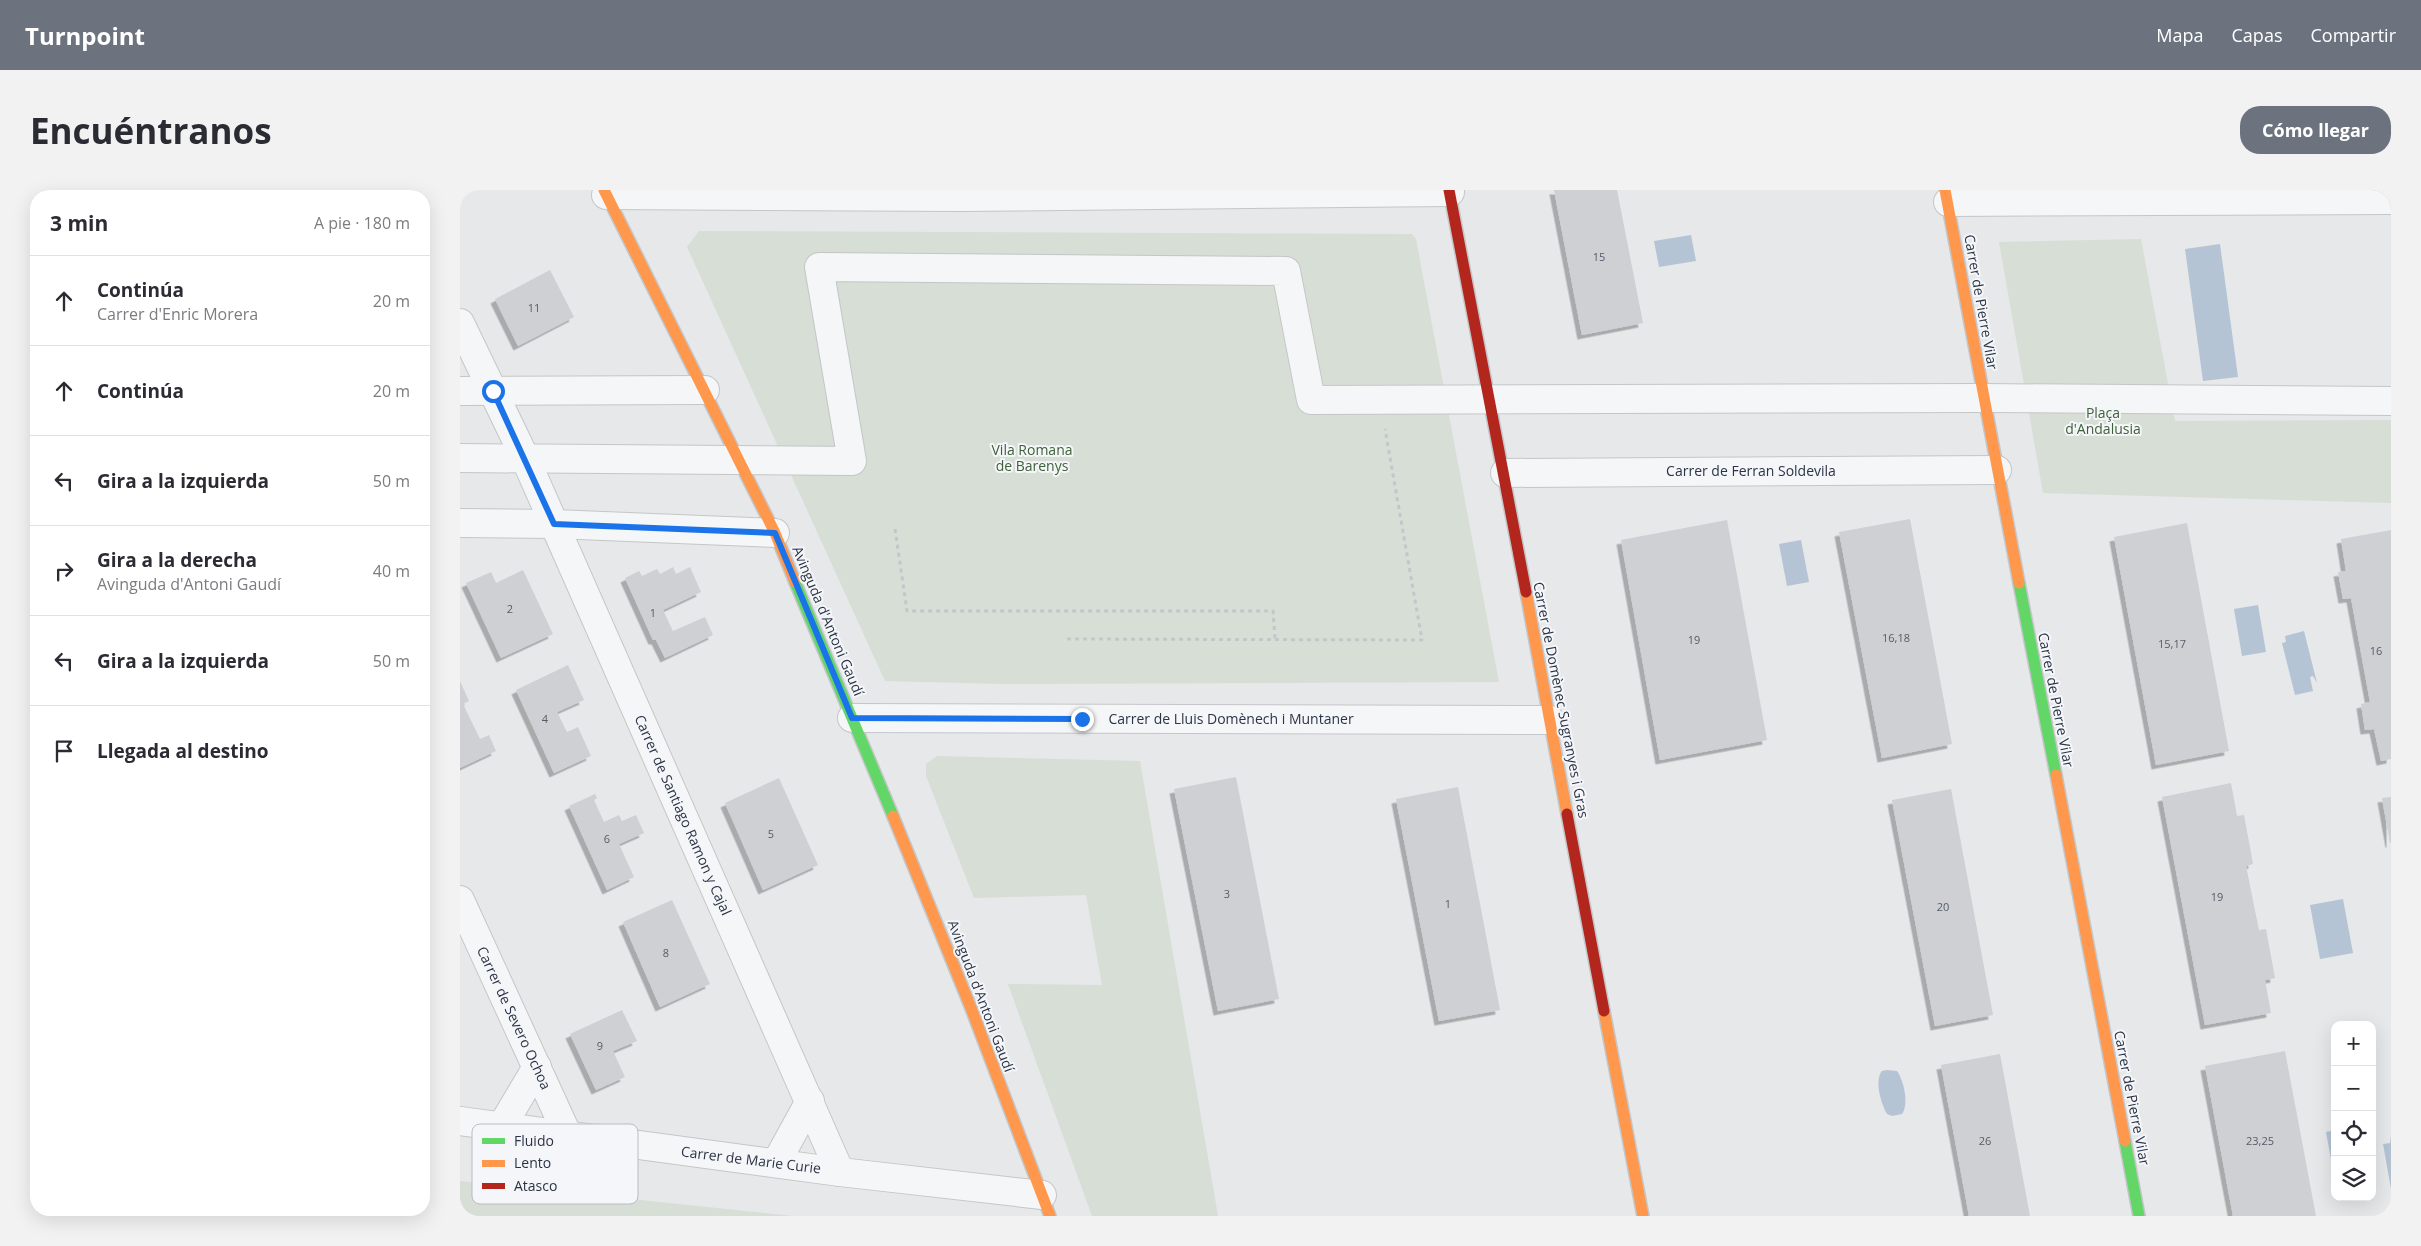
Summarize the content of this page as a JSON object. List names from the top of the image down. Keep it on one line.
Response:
{"streets":{"street":["Carrer de Pierre Vilar","Carrer de Ferran Soldevila","Avinguda d'Antoni Gaudí","Carrer de Domènec Sugranyes i Gras","Carrer de Lluis Domènech i Muntaner","Carrer de Santiago Ramon y Cajal","Carrer de Severo Ochoa","Carrer de Marie Curie"]},"crossings":[["Carrer de Pierre Vilar","Carrer de Ferran Soldevila"],["Carrer de Ferran Soldevila","Carrer de Domènec Sugranyes i Gras"],["Avinguda d'Antoni Gaudí","Carrer de Lluis Domènech i Muntaner"],["Avinguda d'Antoni Gaudí","Carrer de Marie Curie"],["Carrer de Domènec Sugranyes i Gras","Carrer de Lluis Domènech i Muntaner"],["Carrer de Santiago Ramon y Cajal","Carrer de Marie Curie"]],"parks":["Plaça d'Andalusia","Vila Romana de Barenys"],"house_numbers":["15","11","2","1","16,18","19","15,17","16","4","5","6","3","19","1","20","8","9","26","23,25"],"legend":["Fluido","Lento","Atasco"],"page":{"header":"Turnpoint","nav":["Mapa","Capas","Compartir"],"buttons":"Cómo llegar","title":"Encuéntranos","heading":["3 min","A pie · 180 m"],"list":[["Continúa","Carrer d'Enric Morera","20 m"],["Continúa","20 m"],["Gira a la izquierda","50 m"],["Gira a la derecha","Avinguda d'Antoni Gaudí","40 m"],["Gira a la izquierda","50 m"],"Llegada al destino"],"map_buttons":["+","−"]}}
